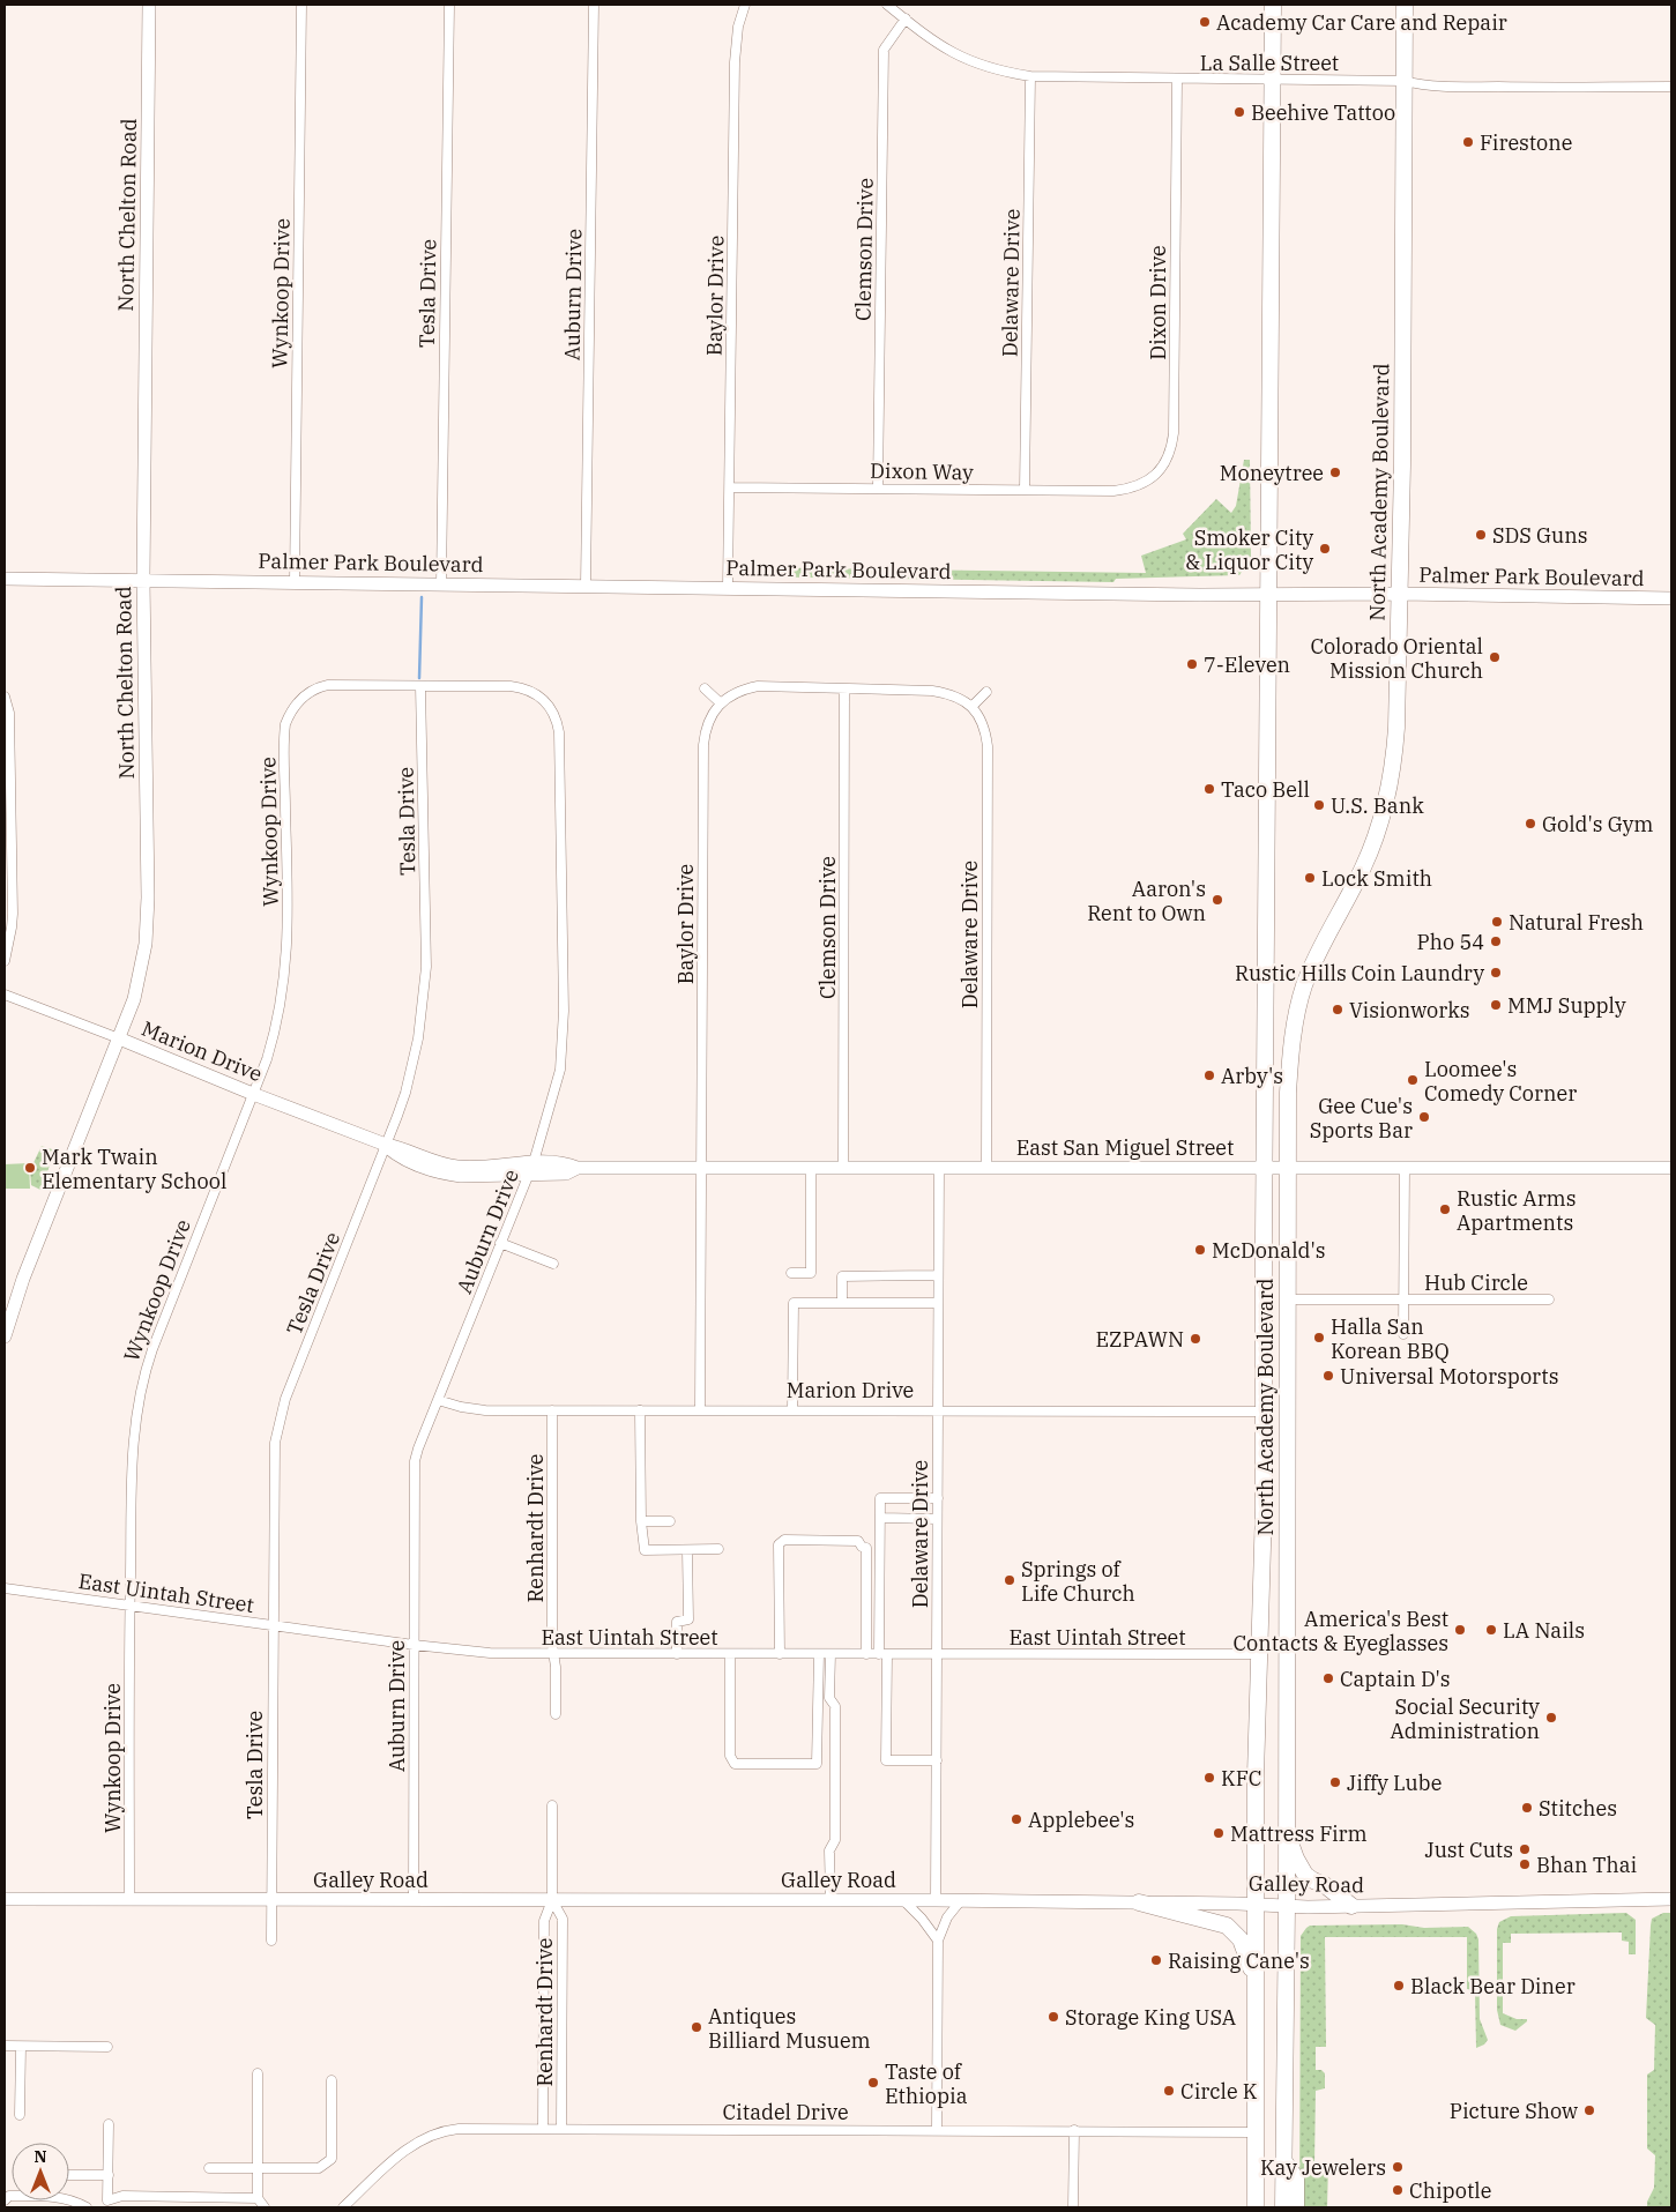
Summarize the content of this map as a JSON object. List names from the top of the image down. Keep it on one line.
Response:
{"streets":{"highway":["North Academy Boulevard"],"main road":["North Chelton Road","Palmer Park Boulevard","Marion Drive","East San Miguel Street","Galley Road"],"street":["La Salle Street","Clemson Drive","Delaware Drive","Wynkoop Drive","Tesla Drive","Auburn Drive","Baylor Drive","Dixon Drive","Dixon Way","Hub Circle","Renhardt Drive","East Uintah Street","Citadel Drive"]},"crossings":[["La Salle Street","Clemson Drive"],["La Salle Street","Delaware Drive"],["La Salle Street","Dixon Drive"],["La Salle Street","North Academy Boulevard"],["North Chelton Road","Palmer Park Boulevard"],["North Chelton Road","Marion Drive"],["Clemson Drive","Dixon Way"],["Clemson Drive","East San Miguel Street"],["Delaware Drive","Dixon Way"],["Delaware Drive","Marion Drive"],["Delaware Drive","East San Miguel Street"],["Delaware Drive","East Uintah Street"],["Delaware Drive","Galley Road"],["Wynkoop Drive","Tesla Drive"],["Wynkoop Drive","Auburn Drive"],["Wynkoop Drive","Palmer Park Boulevard"],["Wynkoop Drive","Marion Drive"],["Wynkoop Drive","East Uintah Street"],["Wynkoop Drive","Galley Road"],["Tesla Drive","Auburn Drive"],["Tesla Drive","Palmer Park Boulevard"],["Tesla Drive","Marion Drive"],["Tesla Drive","East Uintah Street"],["Tesla Drive","Galley Road"],["Auburn Drive","Palmer Park Boulevard"],["Auburn Drive","Marion Drive"],["Auburn Drive","East San Miguel Street"],["Auburn Drive","East Uintah Street"],["Auburn Drive","Galley Road"],["Baylor Drive","Dixon Way"],["Baylor Drive","Palmer Park Boulevard"],["Baylor Drive","Marion Drive"],["Baylor Drive","East San Miguel Street"],["Dixon Drive","Dixon Way"],["North Academy Boulevard","Palmer Park Boulevard"],["North Academy Boulevard","Marion Drive"],["North Academy Boulevard","East San Miguel Street"],["North Academy Boulevard","Hub Circle"],["North Academy Boulevard","East Uintah Street"],["North Academy Boulevard","Galley Road"],["North Academy Boulevard","Citadel Drive"],["Marion Drive","East San Miguel Street"],["Marion Drive","Renhardt Drive"],["East San Miguel Street","Hub Circle"],["Renhardt Drive","East Uintah Street"],["Renhardt Drive","Galley Road"],["Renhardt Drive","Citadel Drive"]],"places":["Academy Car Care and Repair","Beehive Tattoo","Firestone","Moneytree","SDS Guns","Smoker City & Liquor City","Colorado Oriental Mission Church","7-Eleven","Taco Bell","U.S. Bank","Gold's Gym","Lock Smith","Aaron's Rent to Own","Natural Fresh","Pho 54","Rustic Hills Coin Laundry","MMJ Supply","Visionworks","Arby's","Loomee's Comedy Corner","Gee Cue's Sports Bar","Mark Twain Elementary School","Rustic Arms Apartments","McDonald's","Halla San Korean BBQ","EZPAWN","Universal Motorsports","Springs of Life Church","America's Best Contacts & Eyeglasses","LA Nails","Captain D's","Social Security Administration","KFC","Jiffy Lube","Stitches","Applebee's","Mattress Firm","Just Cuts","Bhan Thai","Raising Cane's","Black Bear Diner","Storage King USA","Antiques Billiard Musuem","Taste of Ethiopia","Circle K","Picture Show","Kay Jewelers","Chipotle"],"north":"top"}
